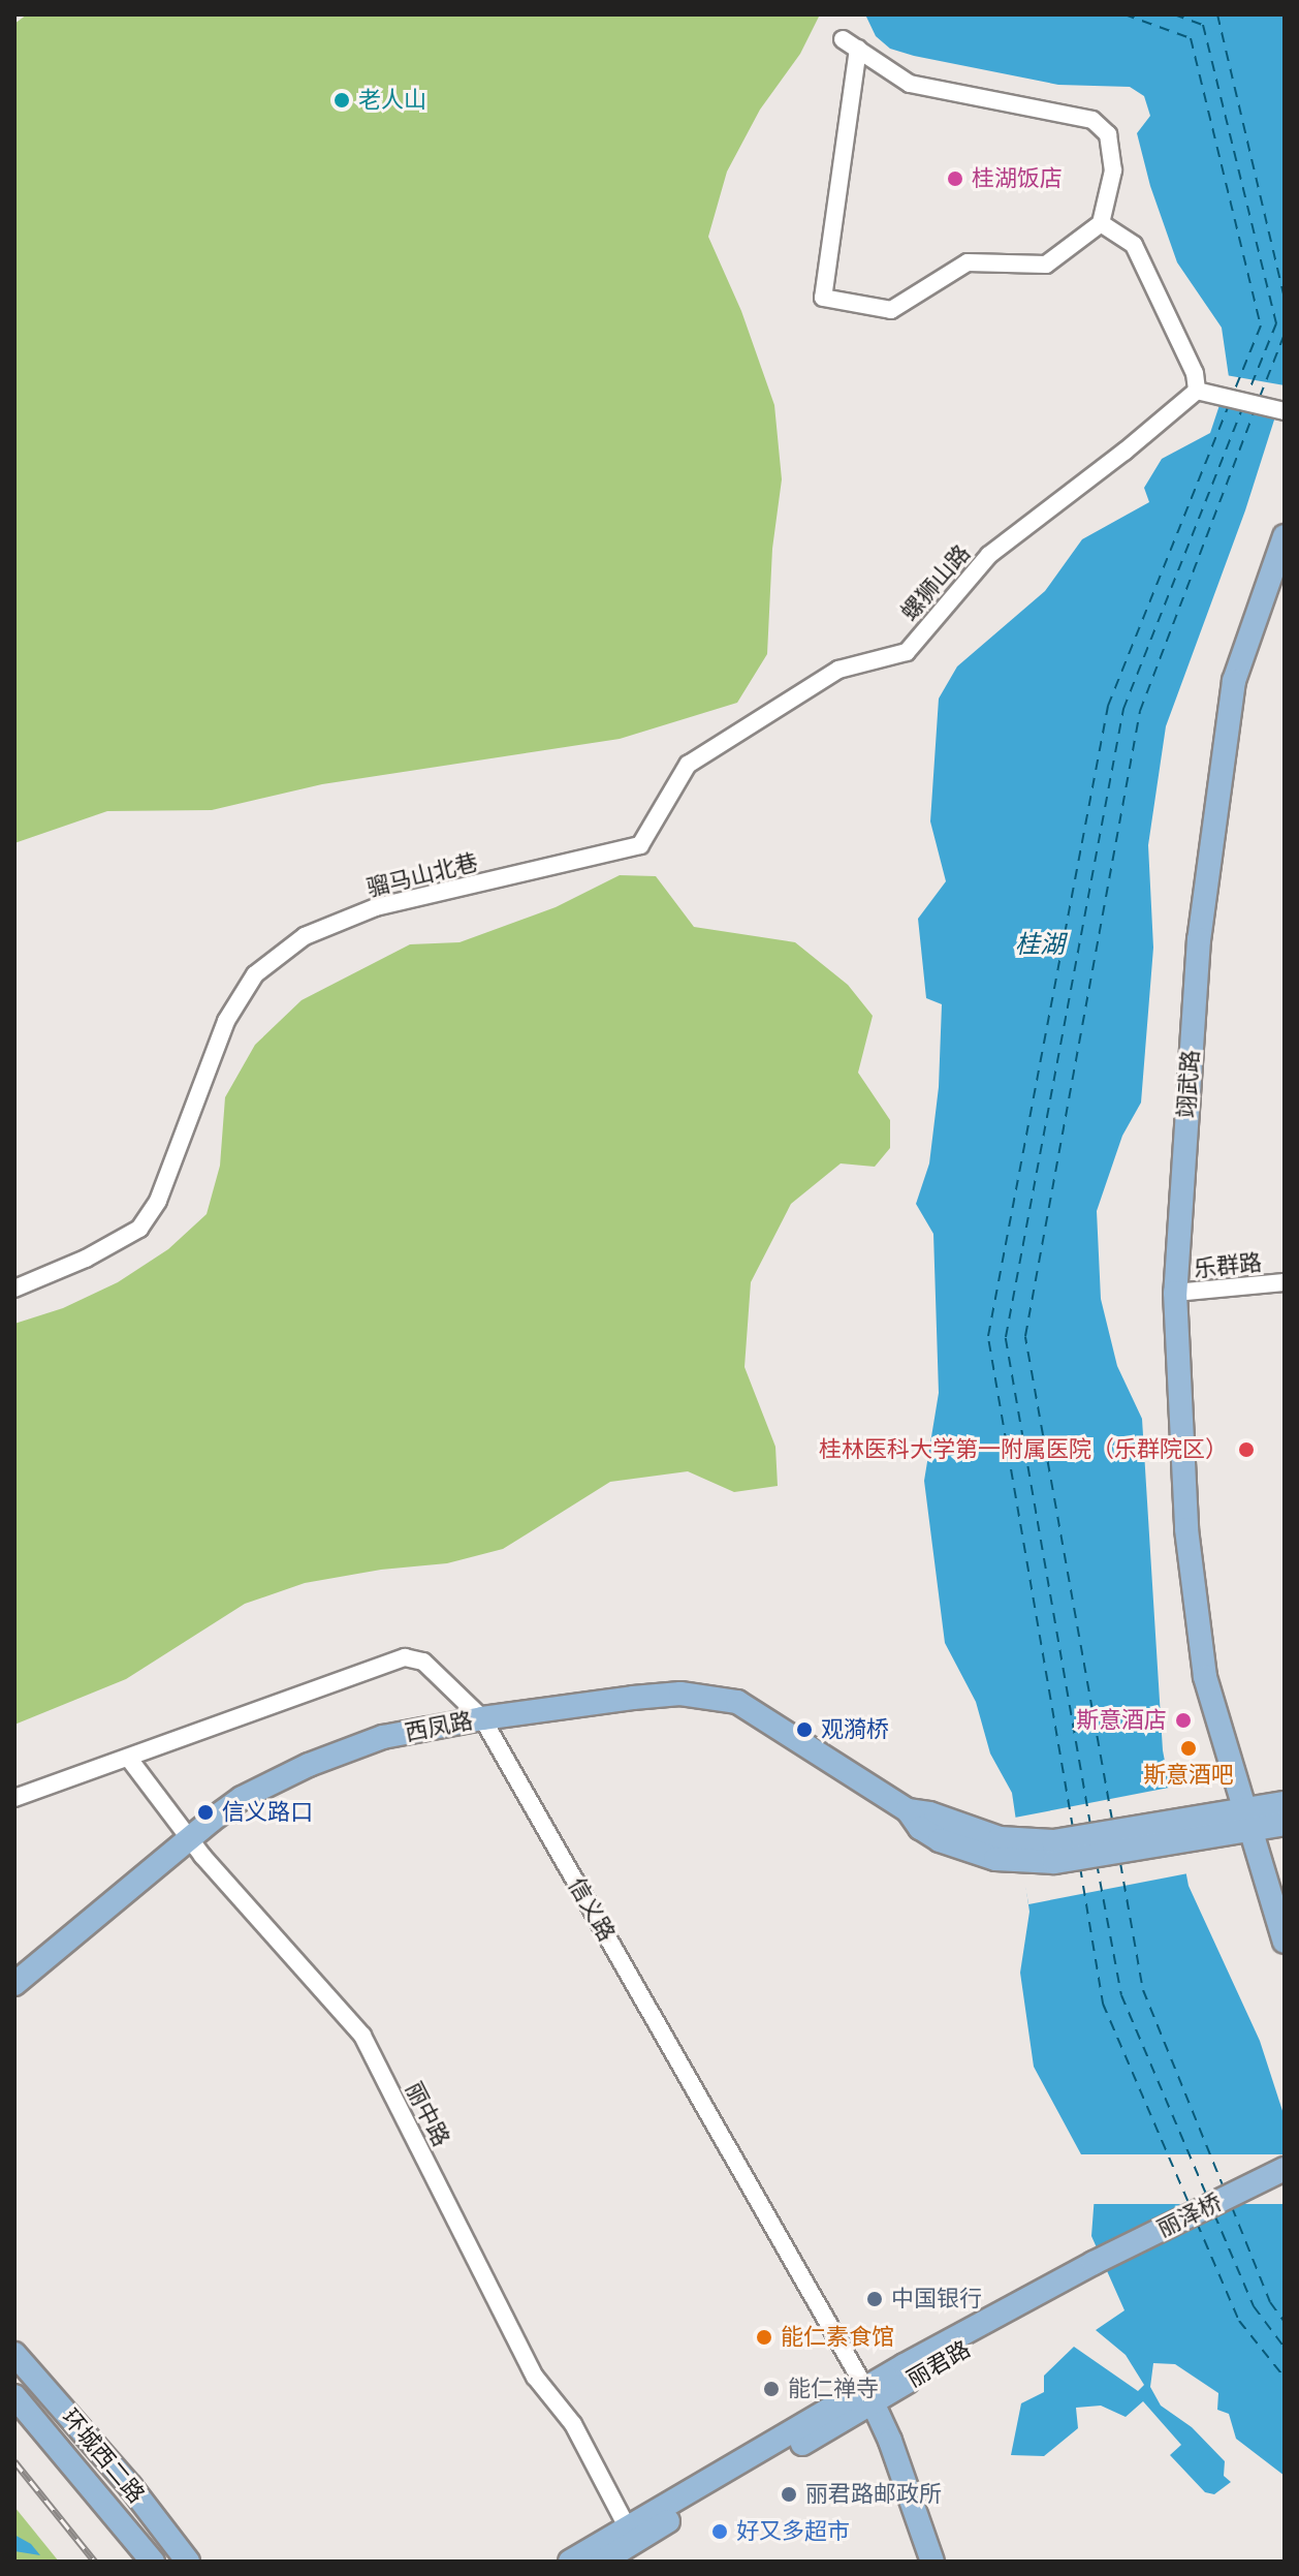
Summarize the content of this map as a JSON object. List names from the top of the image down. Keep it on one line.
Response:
{"streets":{"main road":["翊武路","西凤路","信义路","丽泽桥","丽君路","环城西二路"],"street":["螺狮山路","骝马山北巷","乐群路","丽中路"]},"crossings":[["螺狮山路","骝马山北巷"],["翊武路","乐群路"],["翊武路","西凤路"],["西凤路","信义路"],["西凤路","丽中路"],["信义路","丽中路"],["信义路","丽君路"],["丽中路","丽君路"],["丽泽桥","丽君路"]],"water":["桂湖"],"places":["老人山","桂湖饭店","桂林医科大学第一附属医院（乐群院区）","斯意酒店","观漪桥","斯意酒吧","信义路口","中国银行","能仁素食馆","能仁禅寺","丽君路邮政所","好又多超市"]}
